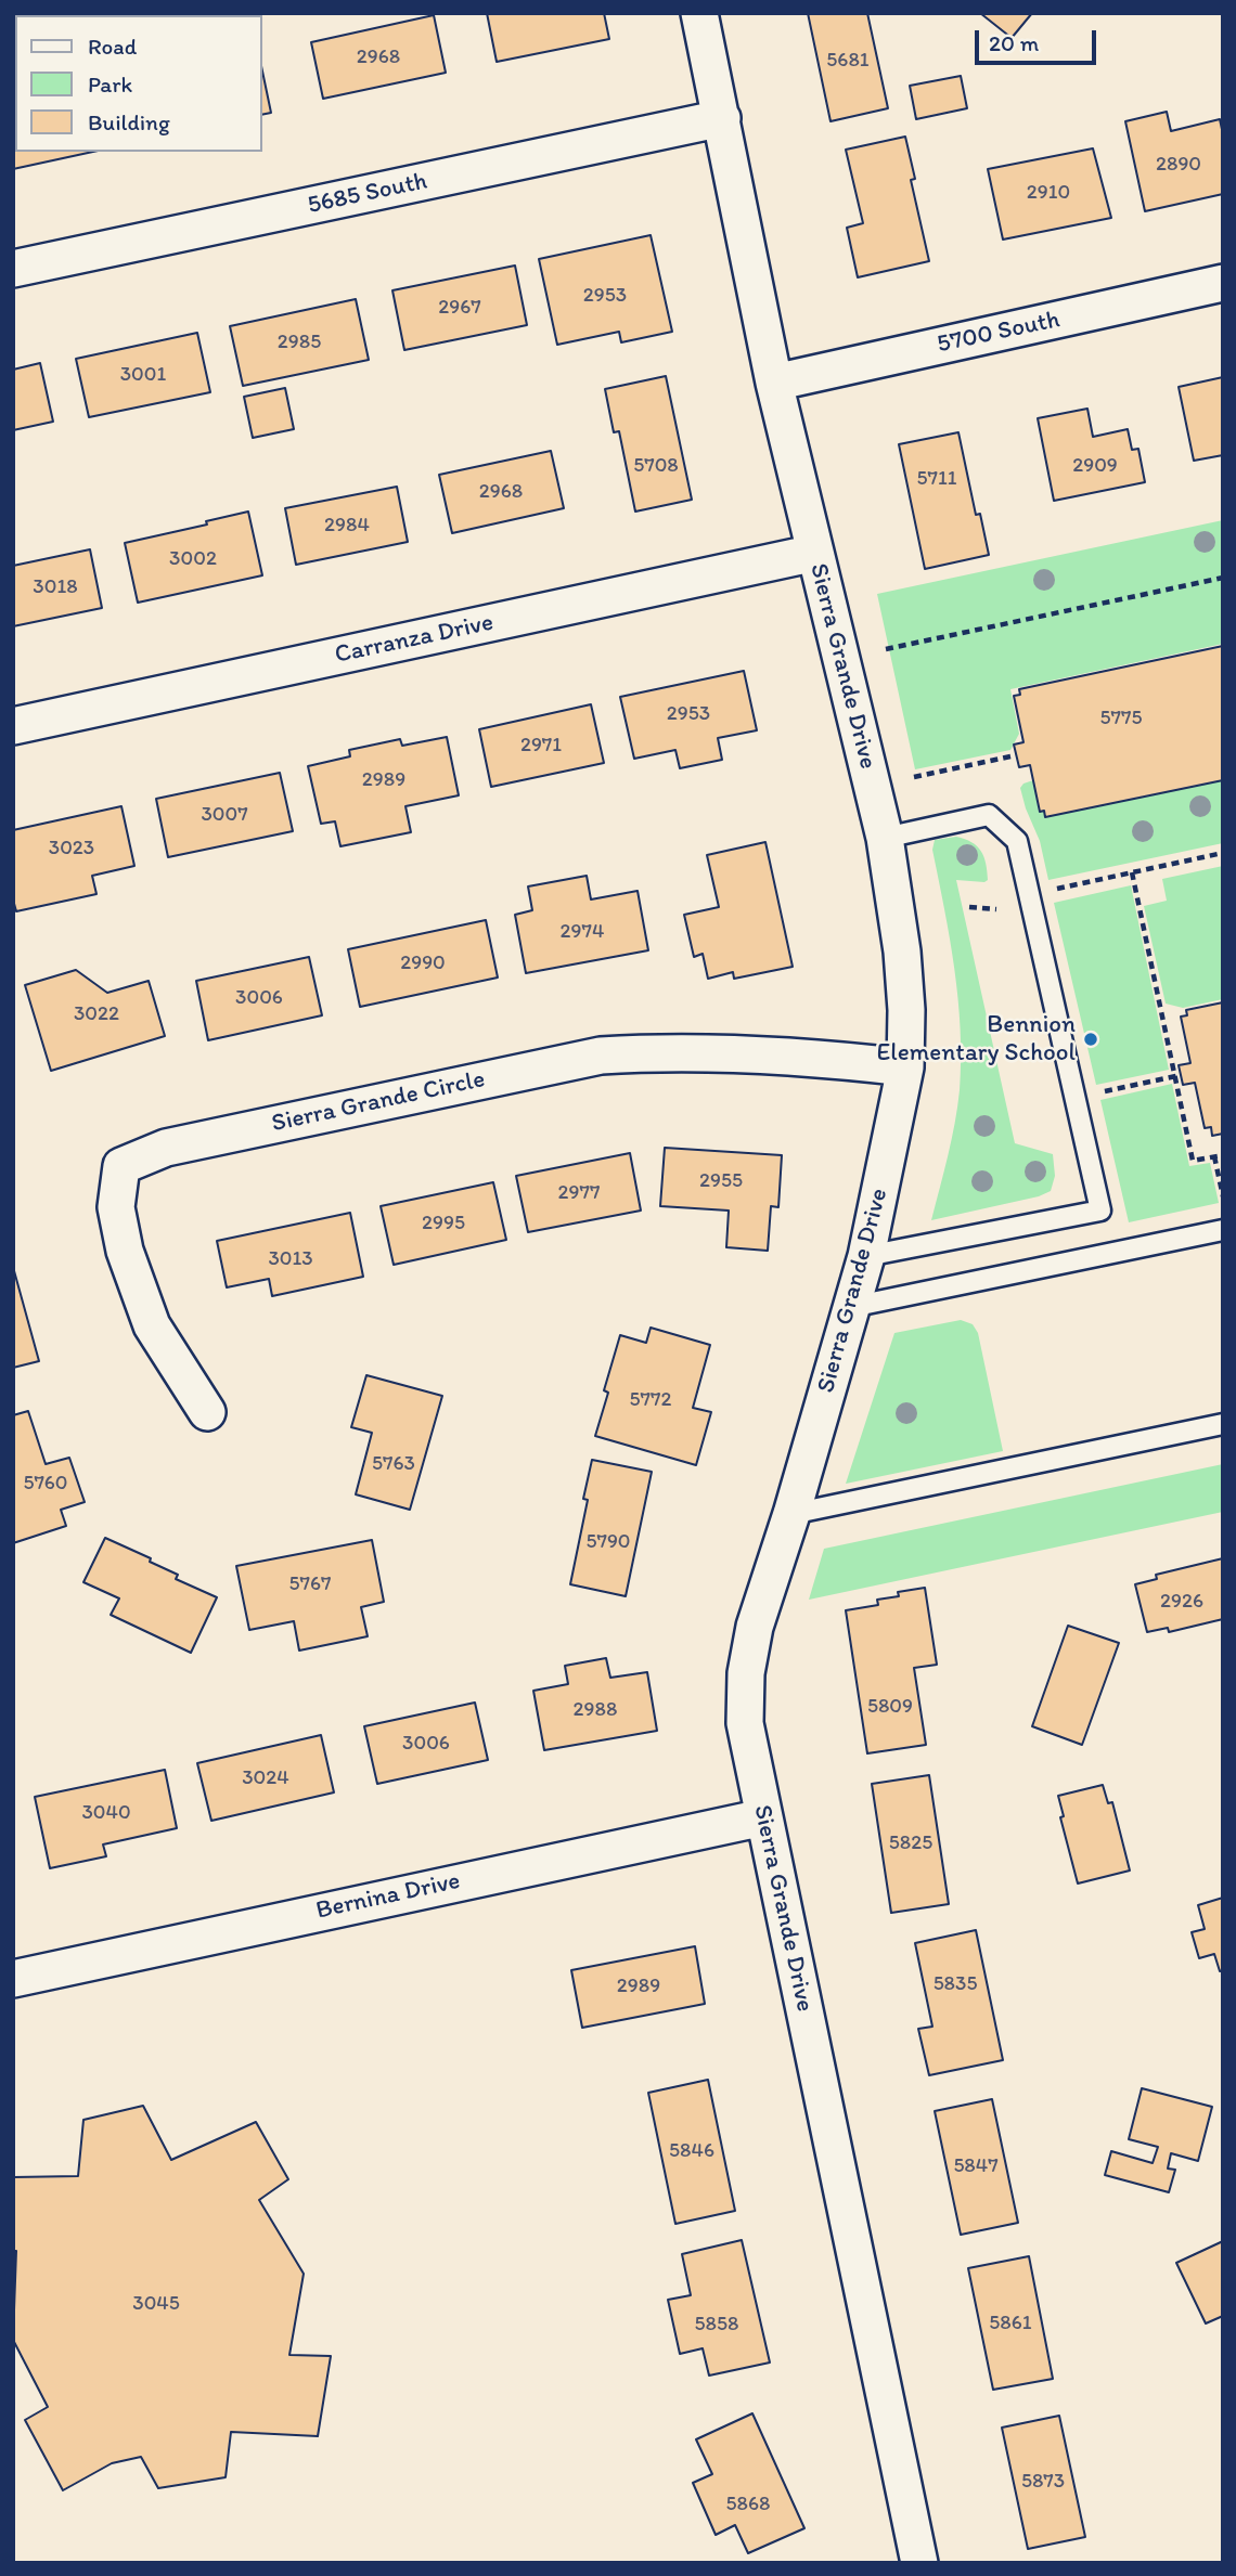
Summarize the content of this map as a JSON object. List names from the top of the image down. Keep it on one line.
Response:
{"streets":{"street":["5685 South","5700 South","Carranza Drive","Sierra Grande Drive","Sierra Grande Circle","Bernina Drive"]},"crossings":[["5685 South","Sierra Grande Drive"],["5700 South","Sierra Grande Drive"],["Carranza Drive","Sierra Grande Drive"],["Sierra Grande Drive","Sierra Grande Circle"],["Sierra Grande Drive","Bernina Drive"]],"places":["Bennion Elementary School"],"house_numbers":["2968","5681","2890","2910","2953","2967","2985","3001","5708","2909","5711","2968","2984","3002","3018","2953","5775","2971","2989","3007","3023","2974","2990","3006","3022","2955","2977","2995","3013","5772","5763","5760","5790","5767","2926","5809","2988","3006","3024","3040","5825","5835","2989","5846","5847","3045","5861","5858","5873","5868"],"legend":["Road","Park","Building"],"scale_bar":"20 m"}
